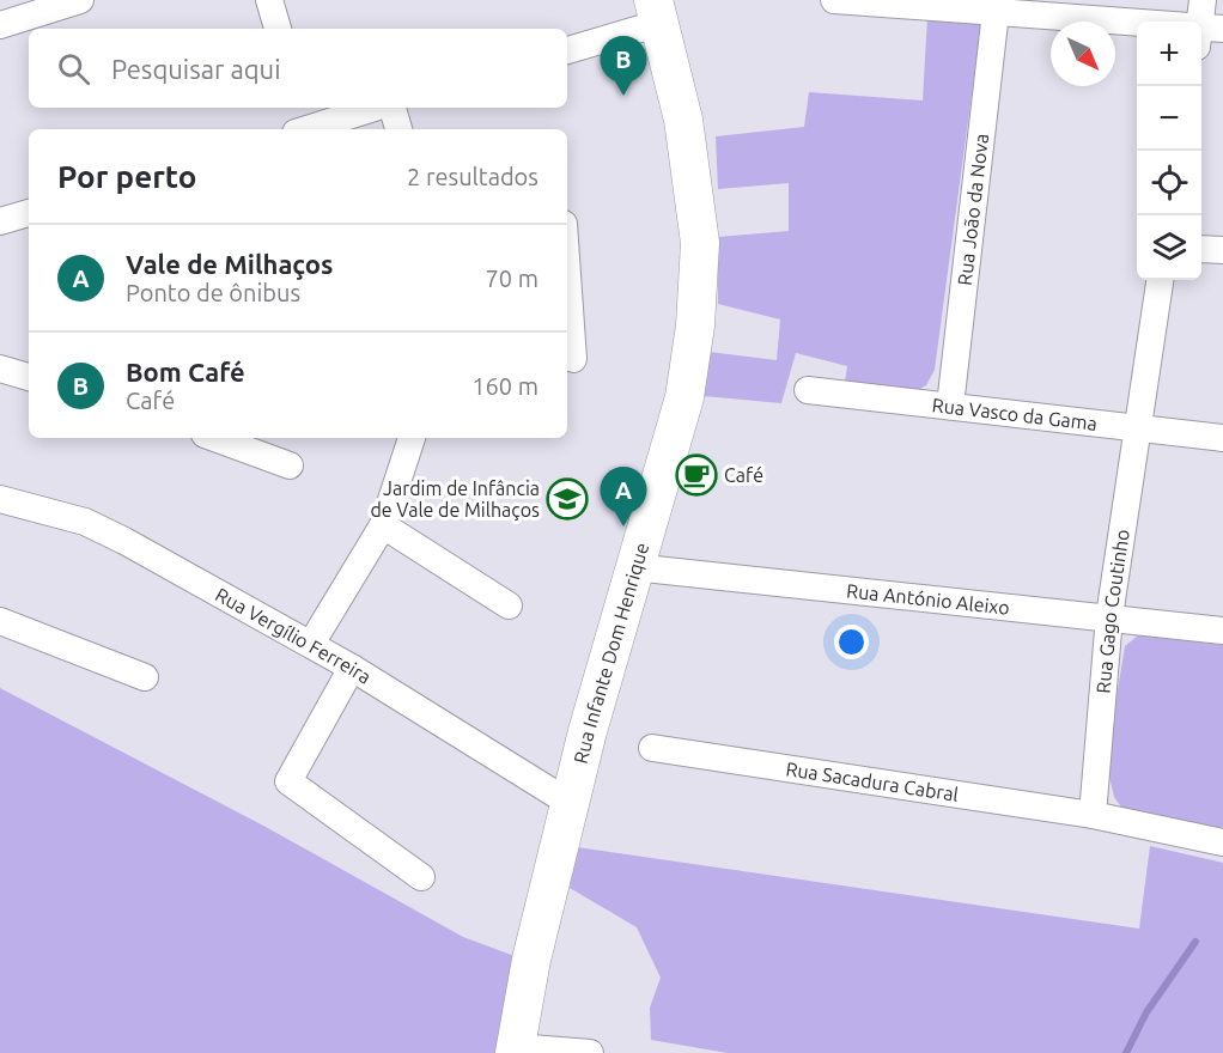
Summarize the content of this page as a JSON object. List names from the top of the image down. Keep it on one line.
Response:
{"streets":{"street":["Rua João da Nova","Rua Vasco da Gama","Rua António Aleixo","Rua Gago Coutinho","Rua Vergílio Ferreira","Rua Infante Dom Henrique","Rua Sacadura Cabral"]},"crossings":[["Rua João da Nova","Rua Vasco da Gama"],["Rua Vasco da Gama","Rua Gago Coutinho"],["Rua António Aleixo","Rua Gago Coutinho"],["Rua António Aleixo","Rua Infante Dom Henrique"],["Rua Gago Coutinho","Rua Sacadura Cabral"],["Rua Vergílio Ferreira","Rua Infante Dom Henrique"]],"places":{"cafe":["Café"],"school or university":["Jardim de Infância de Vale de Milhaços"]},"north":"bottom right","page":{"map_buttons":["+","−"],"search":"Pesquisar aqui","pins":["B","A"],"heading":["Por perto","2 resultados"],"list":[{"mark":"A","name":"Vale de Milhaços","note":"Ponto de ônibus","value":"70 m"},{"mark":"B","name":"Bom Café","note":"Café","value":"160 m"}]}}
